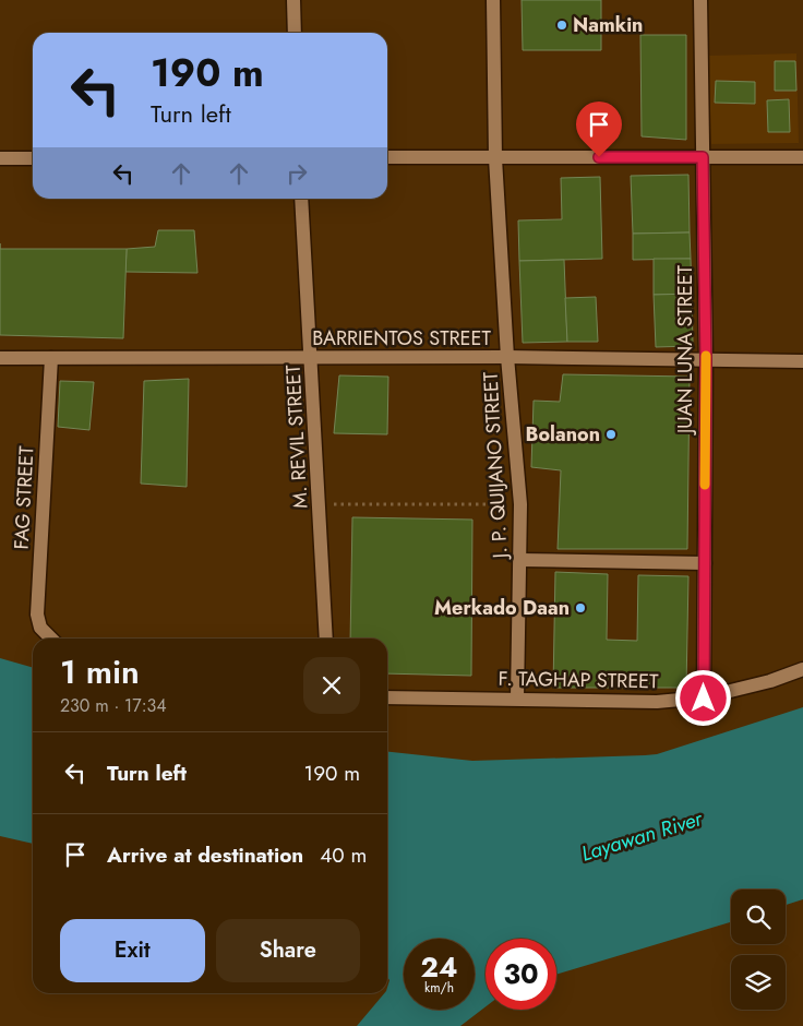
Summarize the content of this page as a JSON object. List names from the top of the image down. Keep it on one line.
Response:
{"streets":{"street":["BARRIENTOS STREET","JUAN LUNA STREET","M. REVIL STREET","J. P. QUIJANO STREET","FAG STREET","F. TAGHAP STREET"]},"crossings":[["BARRIENTOS STREET","JUAN LUNA STREET"],["BARRIENTOS STREET","M. REVIL STREET"],["BARRIENTOS STREET","J. P. QUIJANO STREET"],["BARRIENTOS STREET","FAG STREET"],["JUAN LUNA STREET","F. TAGHAP STREET"],["J. P. QUIJANO STREET","F. TAGHAP STREET"]],"water":["Layawan River"],"places":["Namkin","Bolanon","Merkado Daan"],"page":{"turn":["190 m","Turn left"],"heading":["1 min","230 m · 17:34"],"list":[{"name":"Turn left","value":"190 m"},{"name":"Arrive at destination","value":"40 m"}],"buttons":["Exit","Share"],"speed":"24 km/h","limit":"30"}}
